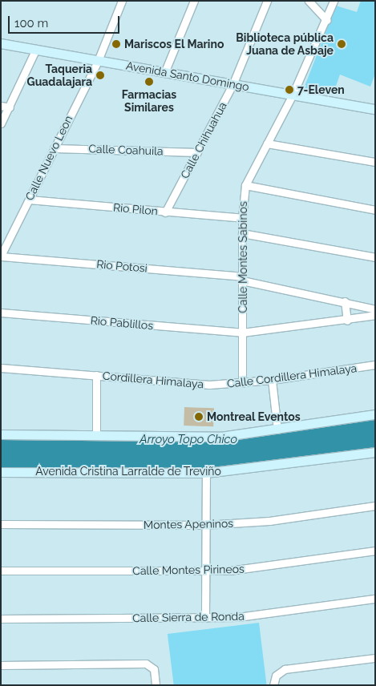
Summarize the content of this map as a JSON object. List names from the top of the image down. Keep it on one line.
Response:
{"streets":{"main road":["Avenida Santo Domingo","Avenida Cristina Larralde de Treviño"],"street":["Calle Chihuahua","Calle Coahuila","Calle Nuevo Leon","Rio Pilon","Calle Montes Sabinos","Rio Potosi","Rio Pablillos","Calle Cordillera Himalaya","Cordillera Himalaya","Montes Apeninos","Calle Montes Pirineos","Calle Sierra de Ronda"]},"crossings":[["Avenida Santo Domingo","Calle Chihuahua"],["Avenida Santo Domingo","Calle Nuevo Leon"],["Avenida Santo Domingo","Calle Montes Sabinos"],["Calle Chihuahua","Calle Coahuila"],["Calle Chihuahua","Rio Pilon"],["Calle Coahuila","Calle Nuevo Leon"],["Calle Nuevo Leon","Rio Pilon"],["Calle Nuevo Leon","Rio Potosi"],["Rio Pilon","Calle Montes Sabinos"],["Calle Montes Sabinos","Rio Potosi"],["Calle Montes Sabinos","Rio Pablillos"],["Calle Montes Sabinos","Calle Cordillera Himalaya"],["Calle Cordillera Himalaya","Cordillera Himalaya"]],"water":["Arroyo Topo Chico"],"places":["Mariscos El Marino","Biblioteca pública Juana de Asbaje","Taqueria Guadalajara","Farmacias Similares","7-Eleven","Montreal Eventos"],"scale_bar":"100 m"}
